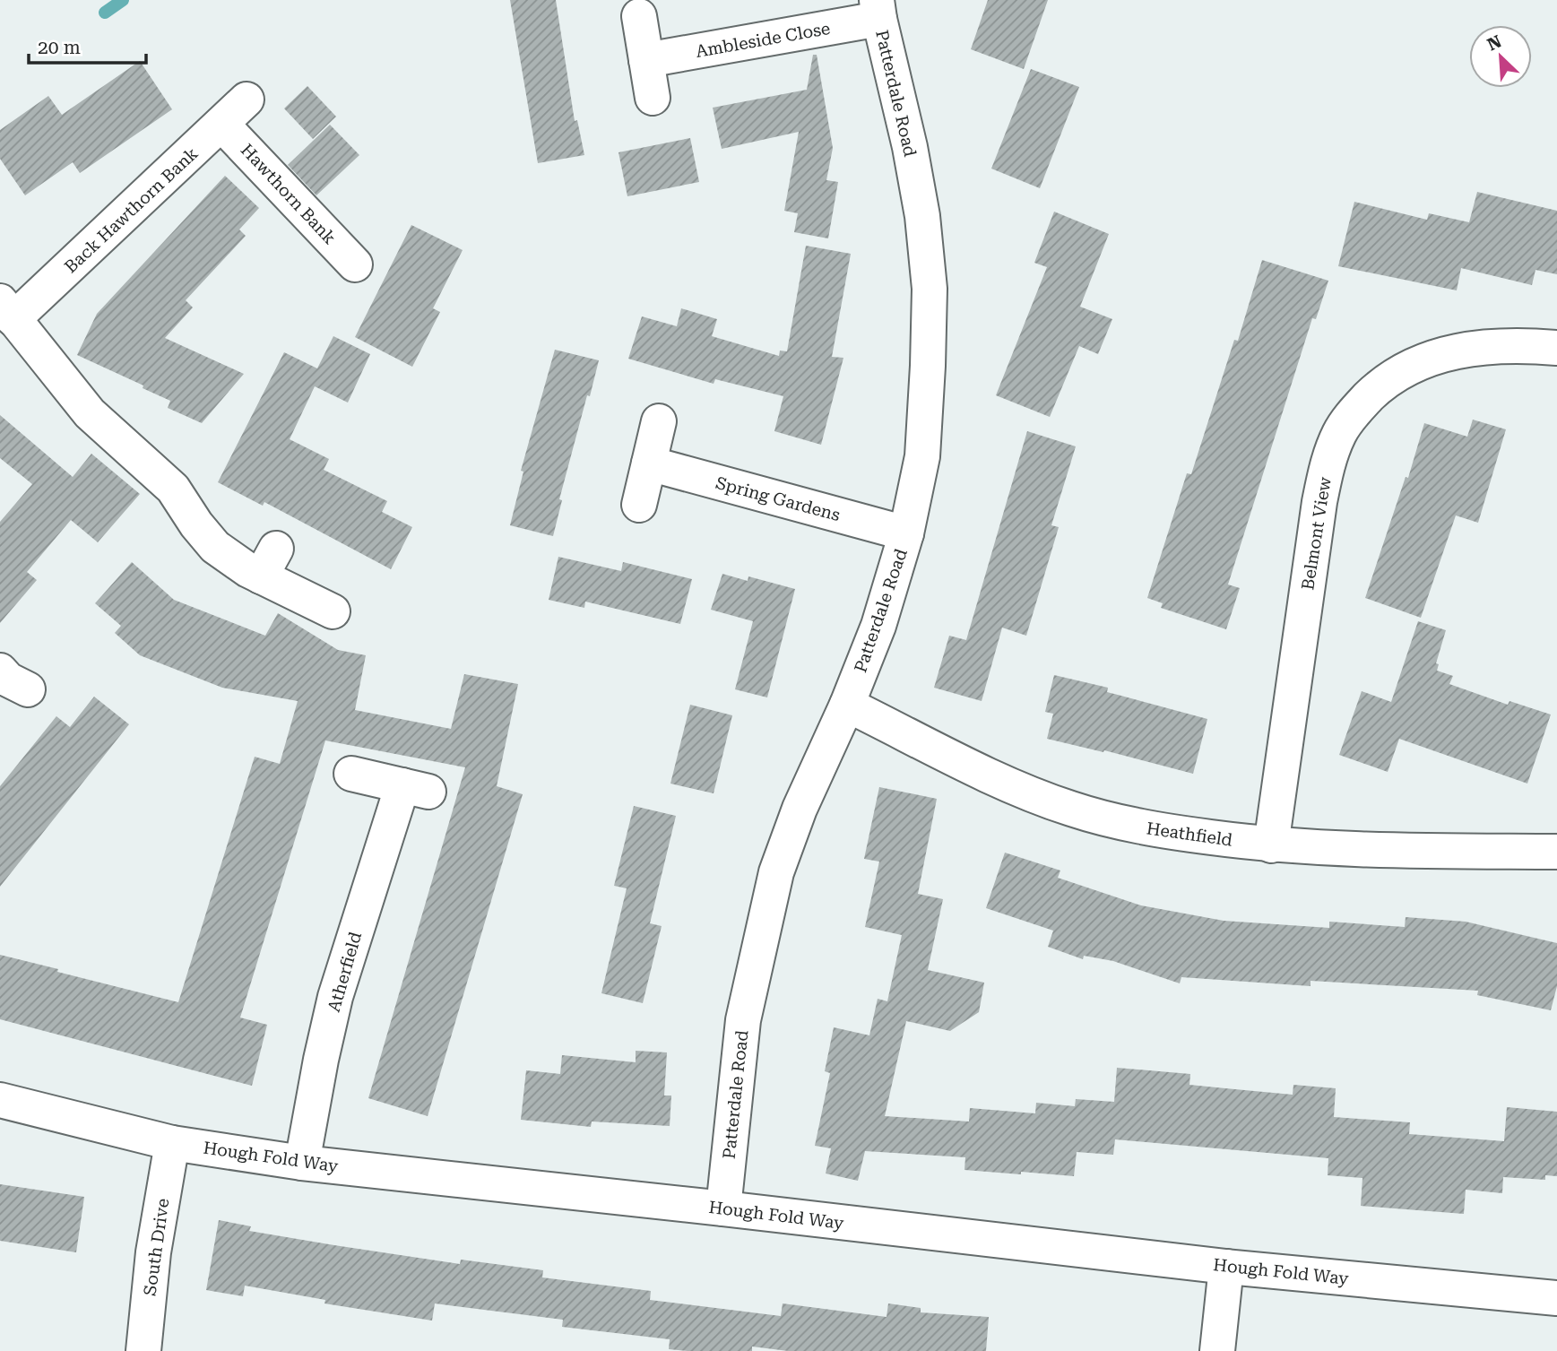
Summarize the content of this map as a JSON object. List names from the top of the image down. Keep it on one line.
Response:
{"streets":{"street":["Ambleside Close","Patterdale Road","Hawthorn Bank","Back Hawthorn Bank","Spring Gardens","Belmont View","Heathfield","Atherfield","Hough Fold Way","South Drive"]},"crossings":[["Ambleside Close","Patterdale Road"],["Patterdale Road","Spring Gardens"],["Patterdale Road","Heathfield"],["Patterdale Road","Hough Fold Way"],["Hawthorn Bank","Back Hawthorn Bank"],["Belmont View","Heathfield"],["Atherfield","Hough Fold Way"],["Hough Fold Way","South Drive"]],"scale_bar":"20 m","north":"top left"}
